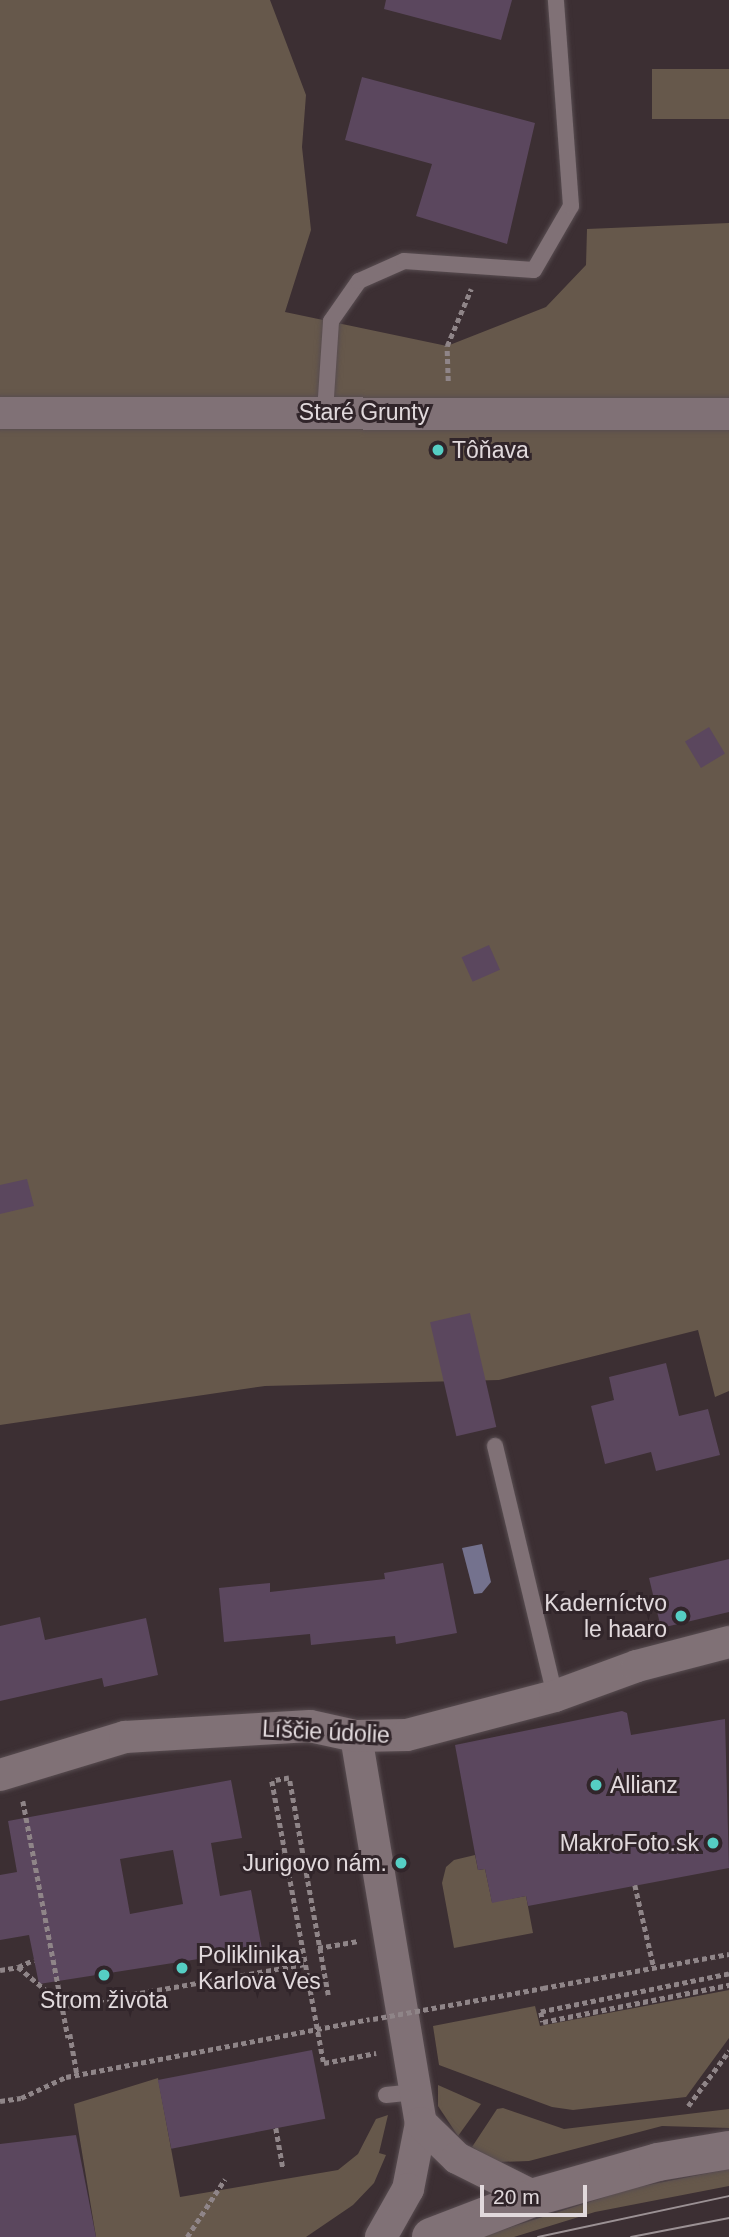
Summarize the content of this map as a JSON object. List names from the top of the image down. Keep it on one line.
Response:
{"streets":{"street":["Staré Grunty","Líščie údolie"]},"places":["Tôňava","Kaderníctvo le haaro","Allianz","MakroFoto.sk","Jurigovo nám.","Poliklinika Karlova Ves","Strom života"],"scale_bar":"20 m"}
